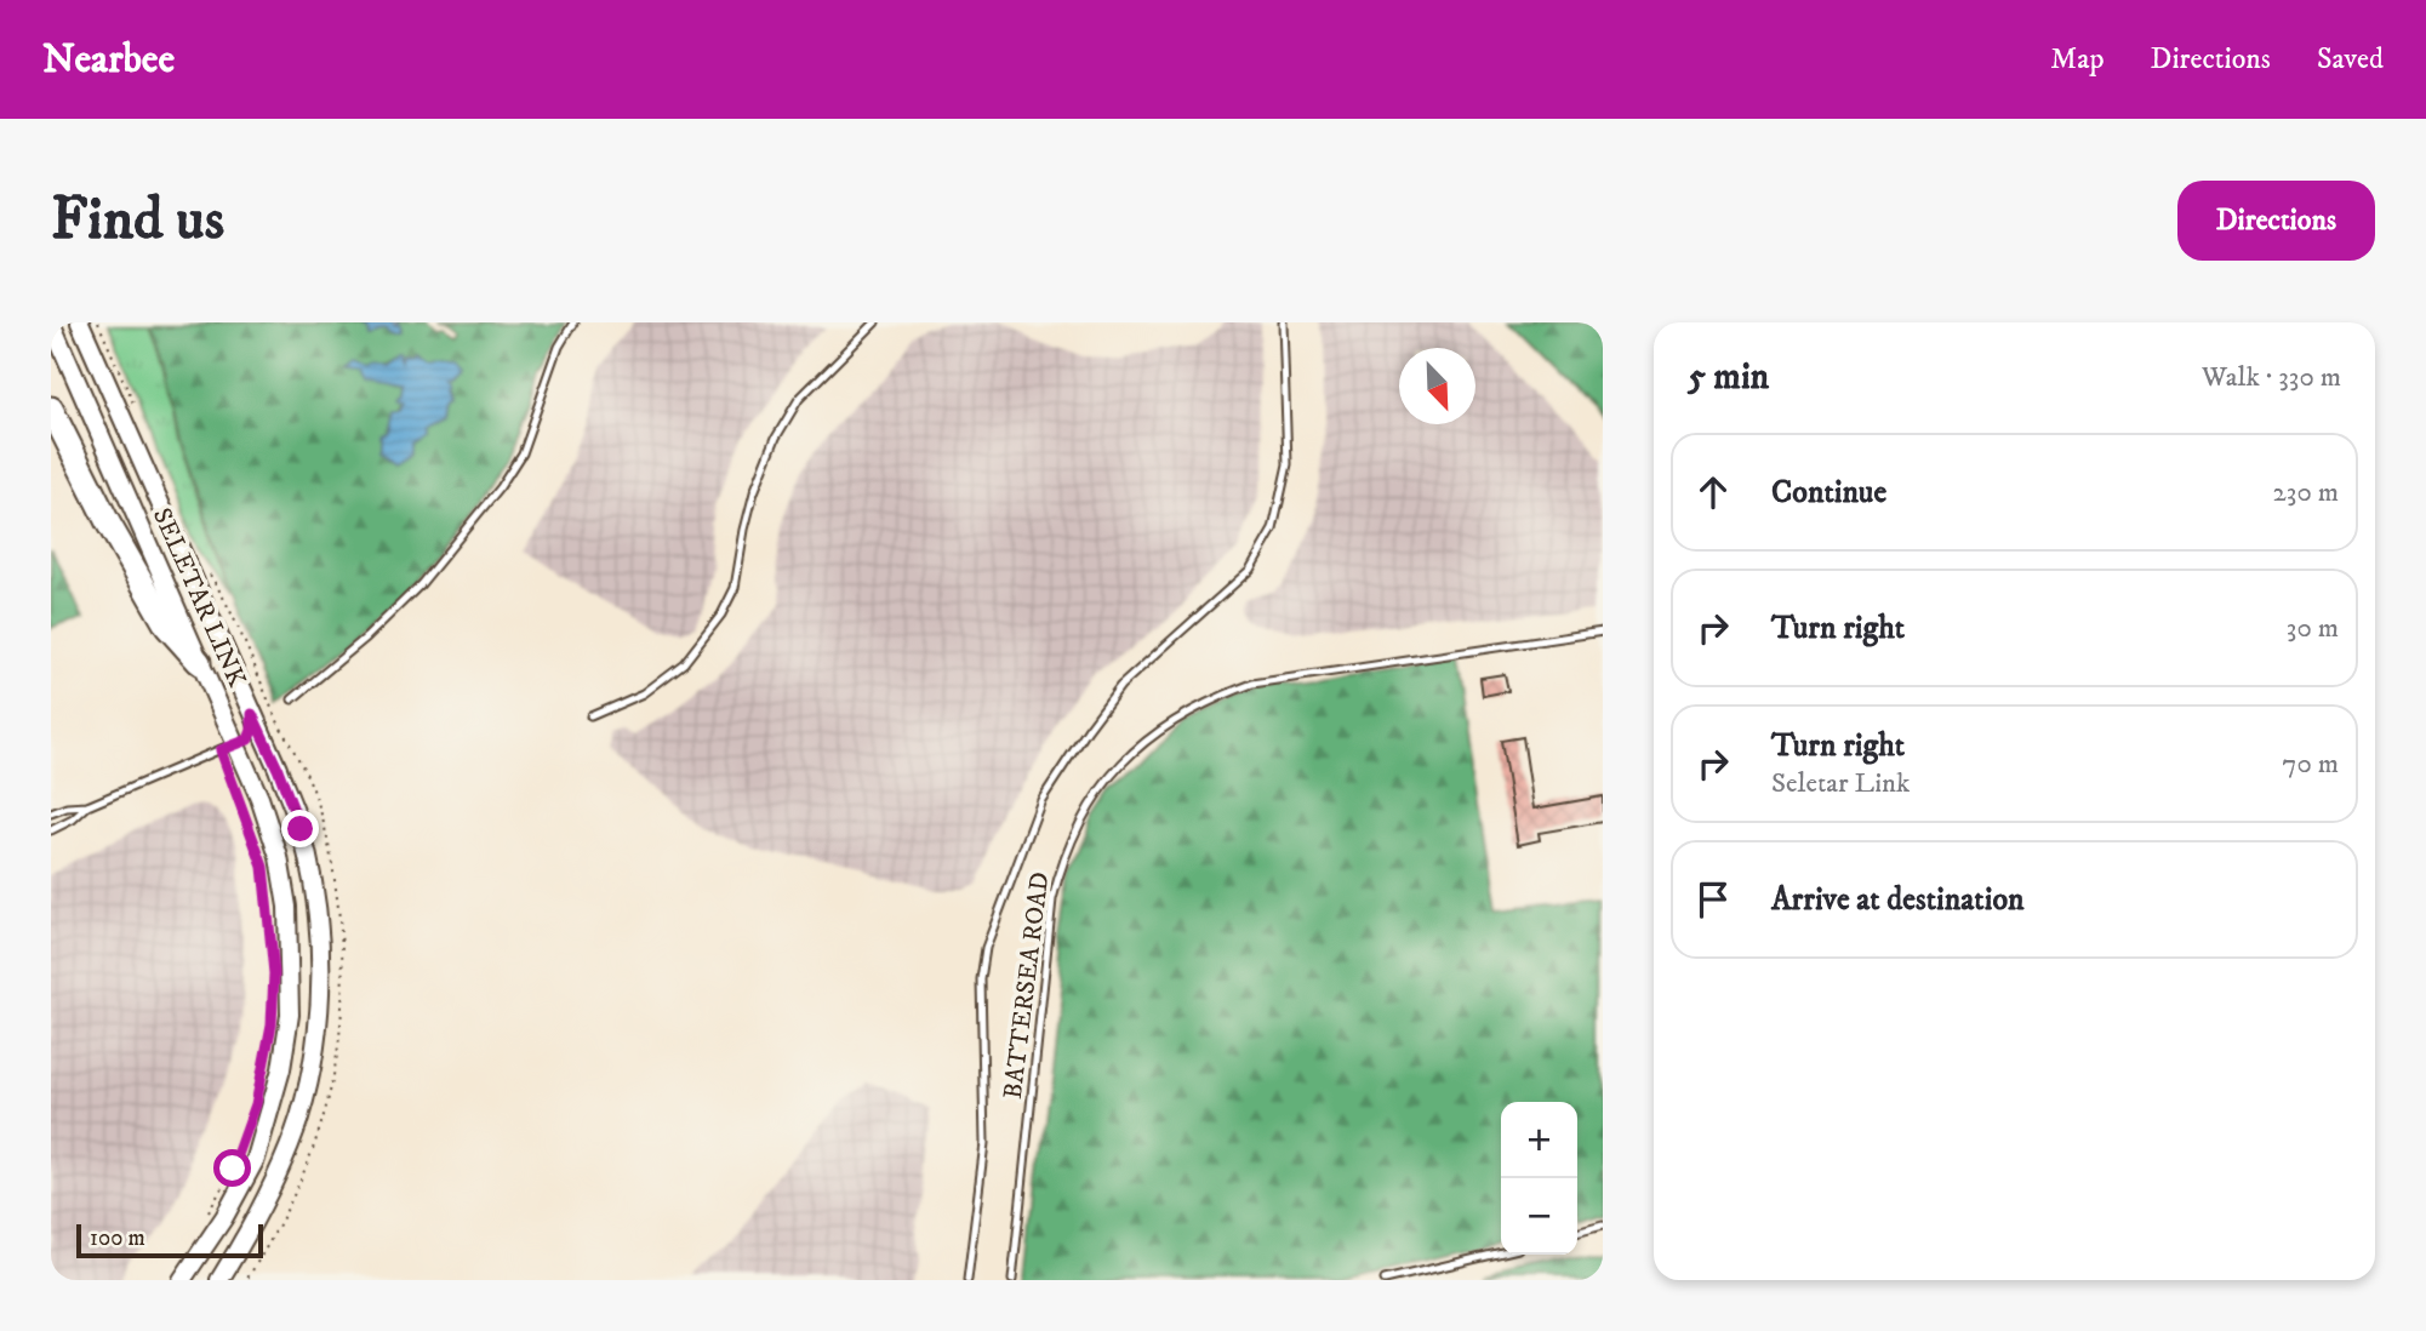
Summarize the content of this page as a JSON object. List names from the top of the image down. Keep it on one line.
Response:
{"streets":{"main road":["SELETAR LINK"],"lane":["BATTERSEA ROAD"]},"scale_bar":"100 m","north":"bottom right","page":{"header":"Nearbee","nav":["Map","Directions","Saved"],"buttons":"Directions","title":"Find us","heading":["5 min","Walk · 330 m"],"list":[["Continue","230 m"],["Turn right","30 m"],["Turn right","Seletar Link","70 m"],"Arrive at destination"],"map_buttons":["+","−"],"scale":"100 m"}}
